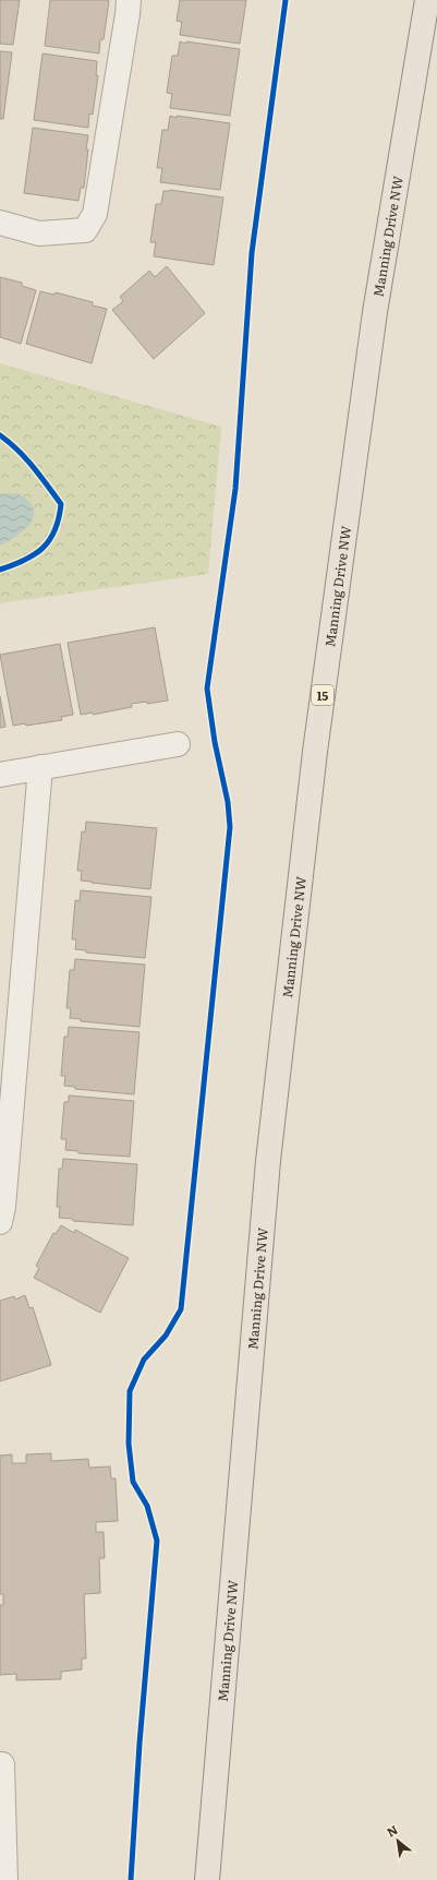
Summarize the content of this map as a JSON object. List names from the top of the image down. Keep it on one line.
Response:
{"streets":{"main road":["Manning Drive NW","15"]},"north":"top left"}
